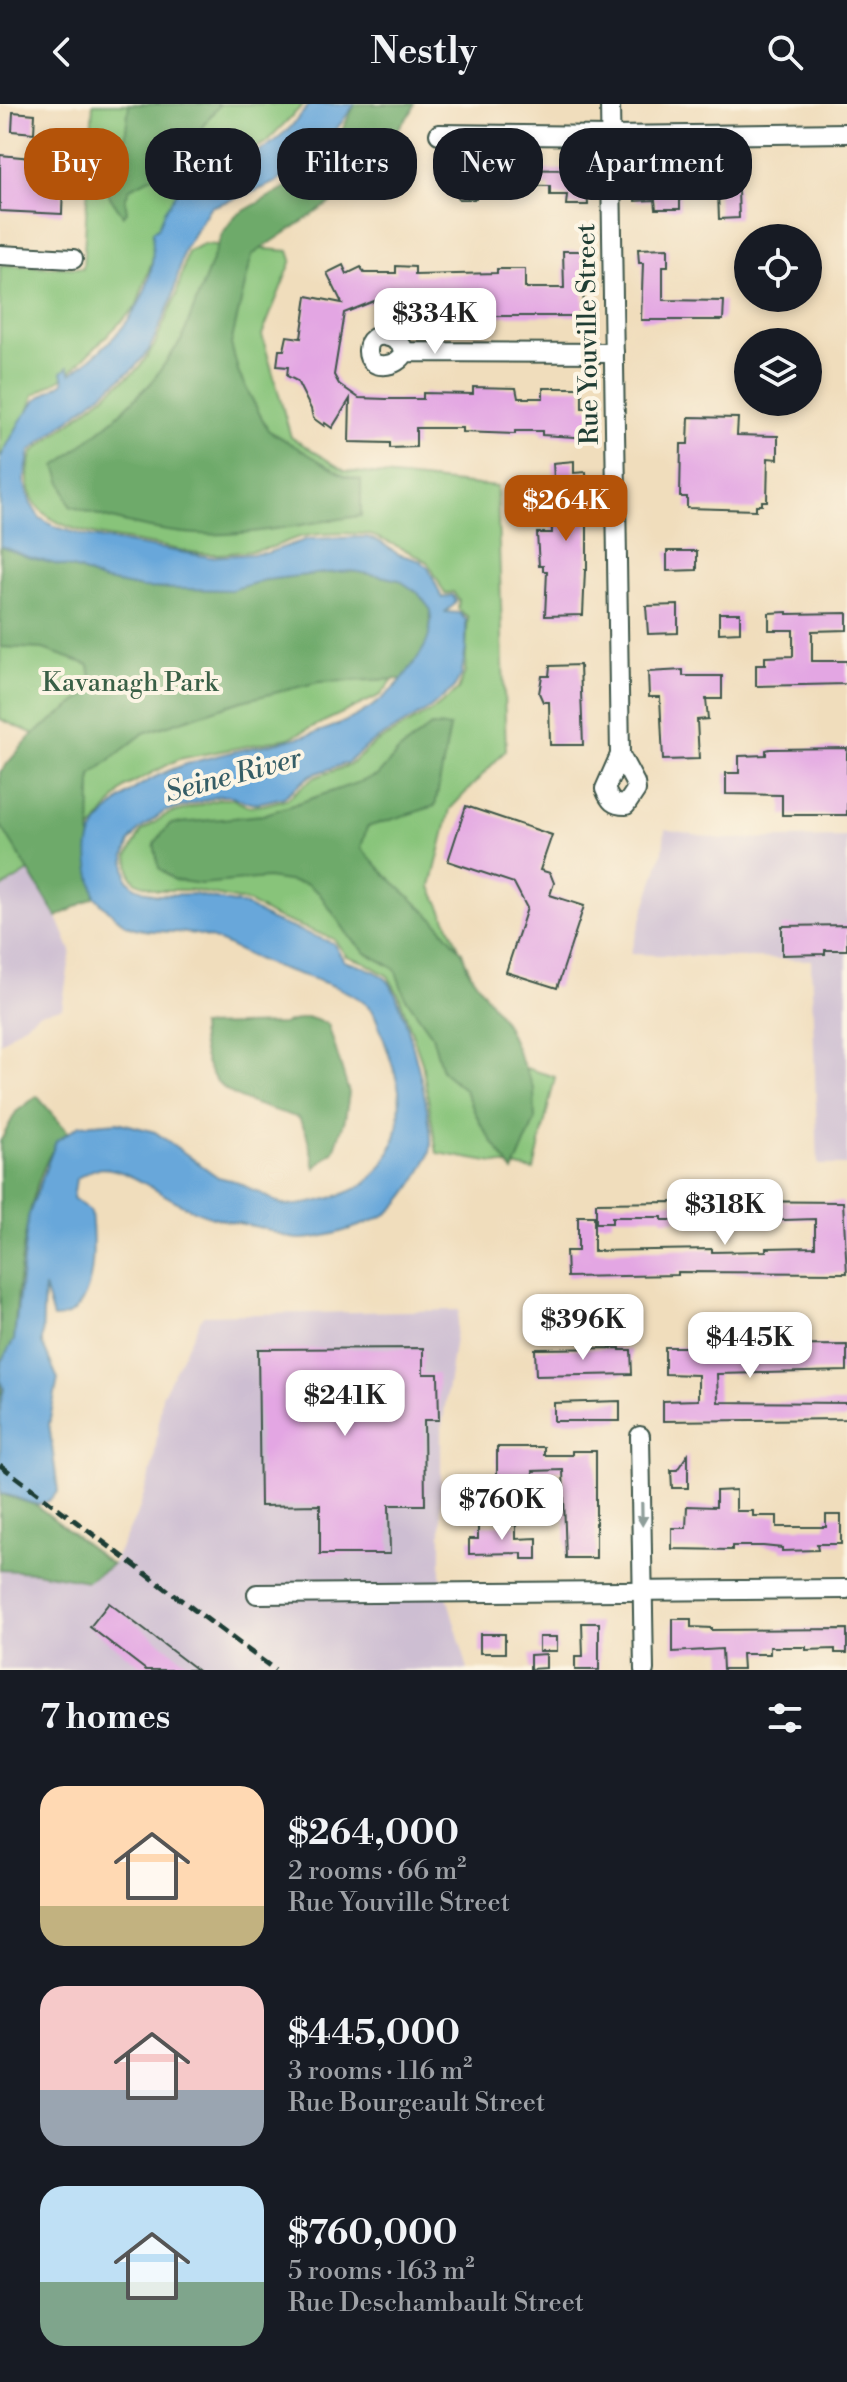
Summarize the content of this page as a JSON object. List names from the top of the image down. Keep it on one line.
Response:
{"streets":{"street":["Rue Youville Street"]},"water":["Seine River"],"parks":["Kavanagh Park"],"page":{"header":"Nestly","chip":["Buy","Rent","Filters","New","Apartment"],"price":["$334K","$264K","$318K","$396K","$445K","$241K","$760K"],"heading":"7 homes","list":[{"name":"$264,000","note":"2 rooms · 66 m² · Rue Youville Street"},{"name":"$445,000","note":"3 rooms · 116 m² · Rue Bourgeault Street"},{"name":"$760,000","note":"5 rooms · 163 m² · Rue Deschambault Street"}]}}
